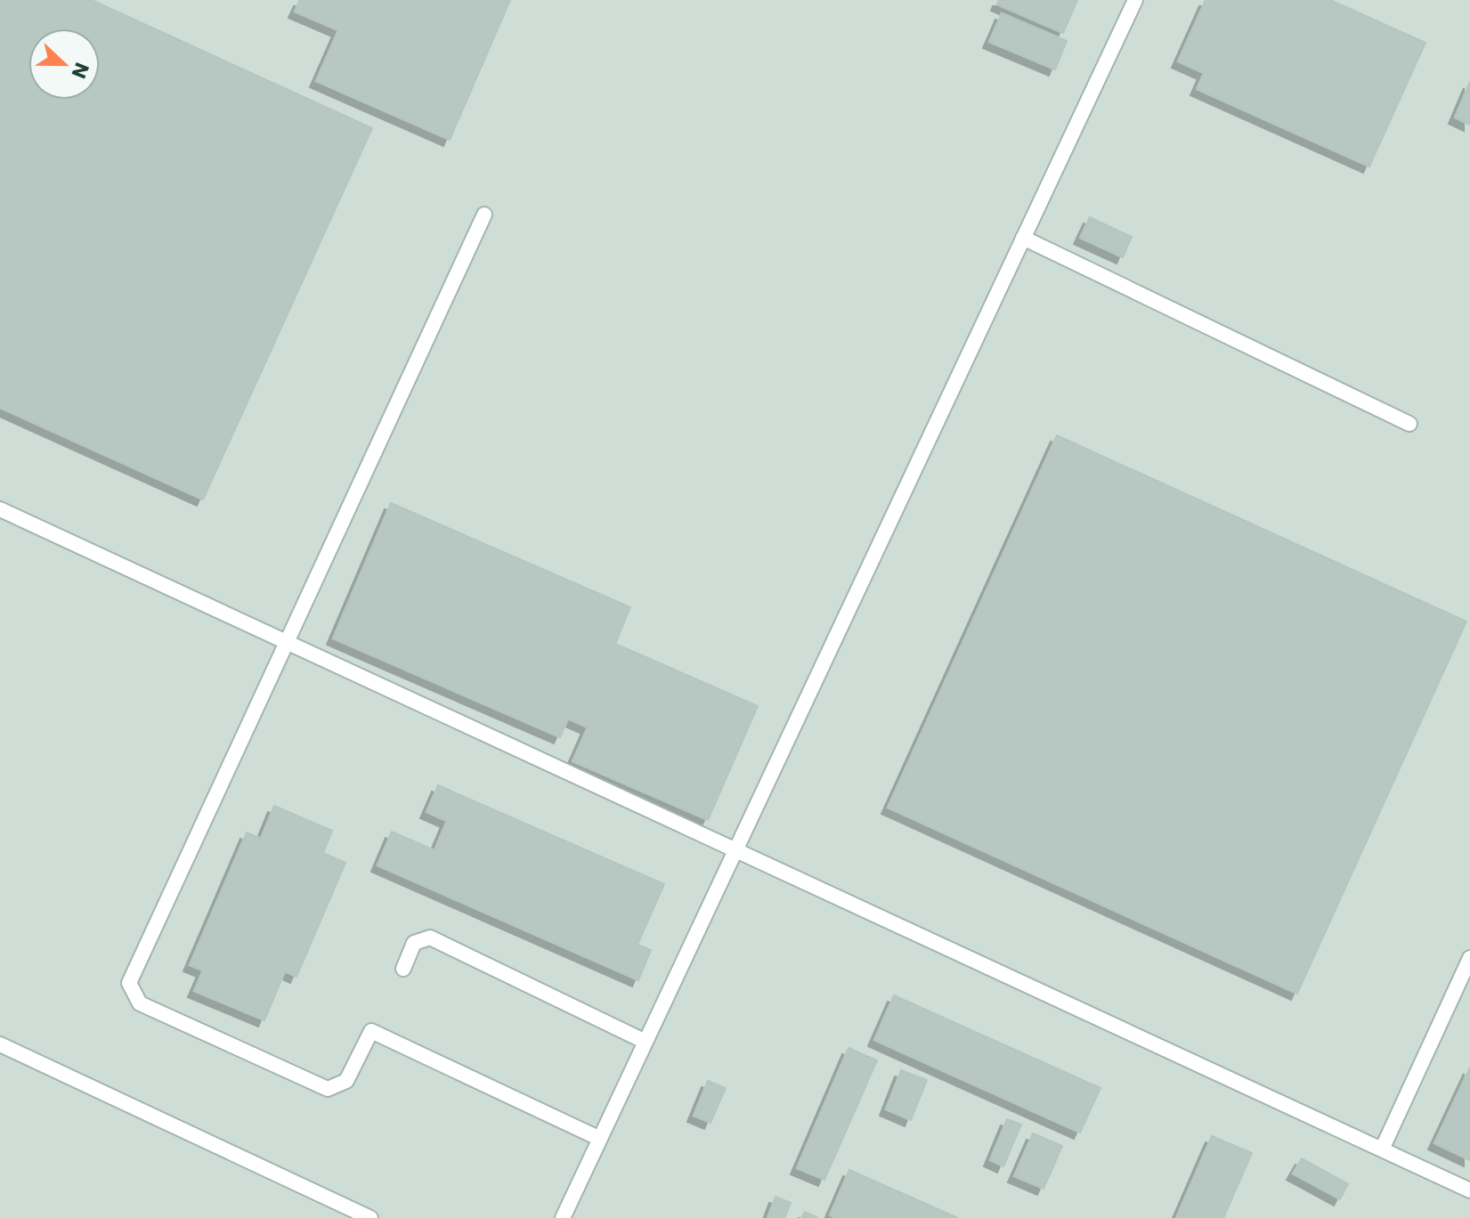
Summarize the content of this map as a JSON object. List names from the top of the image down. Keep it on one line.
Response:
{"north":"right"}
